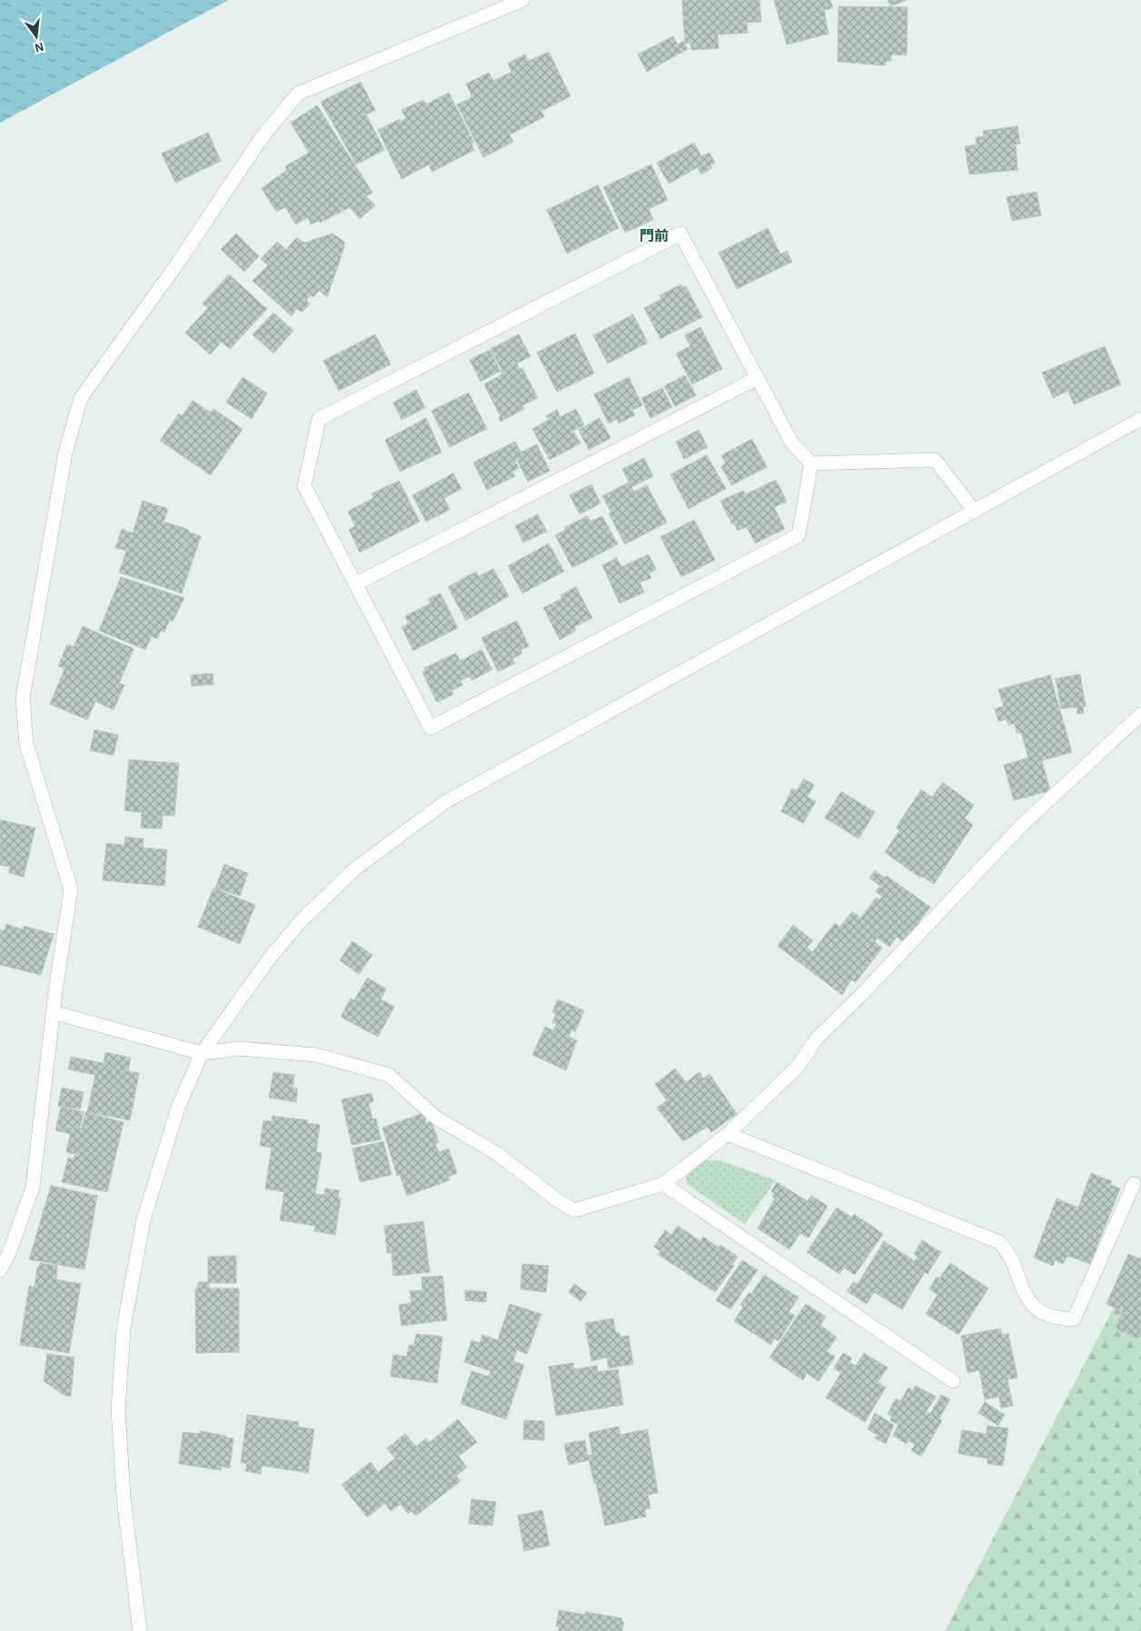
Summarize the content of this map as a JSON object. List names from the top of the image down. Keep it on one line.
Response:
{"districts":["門前"],"north":"bottom"}
